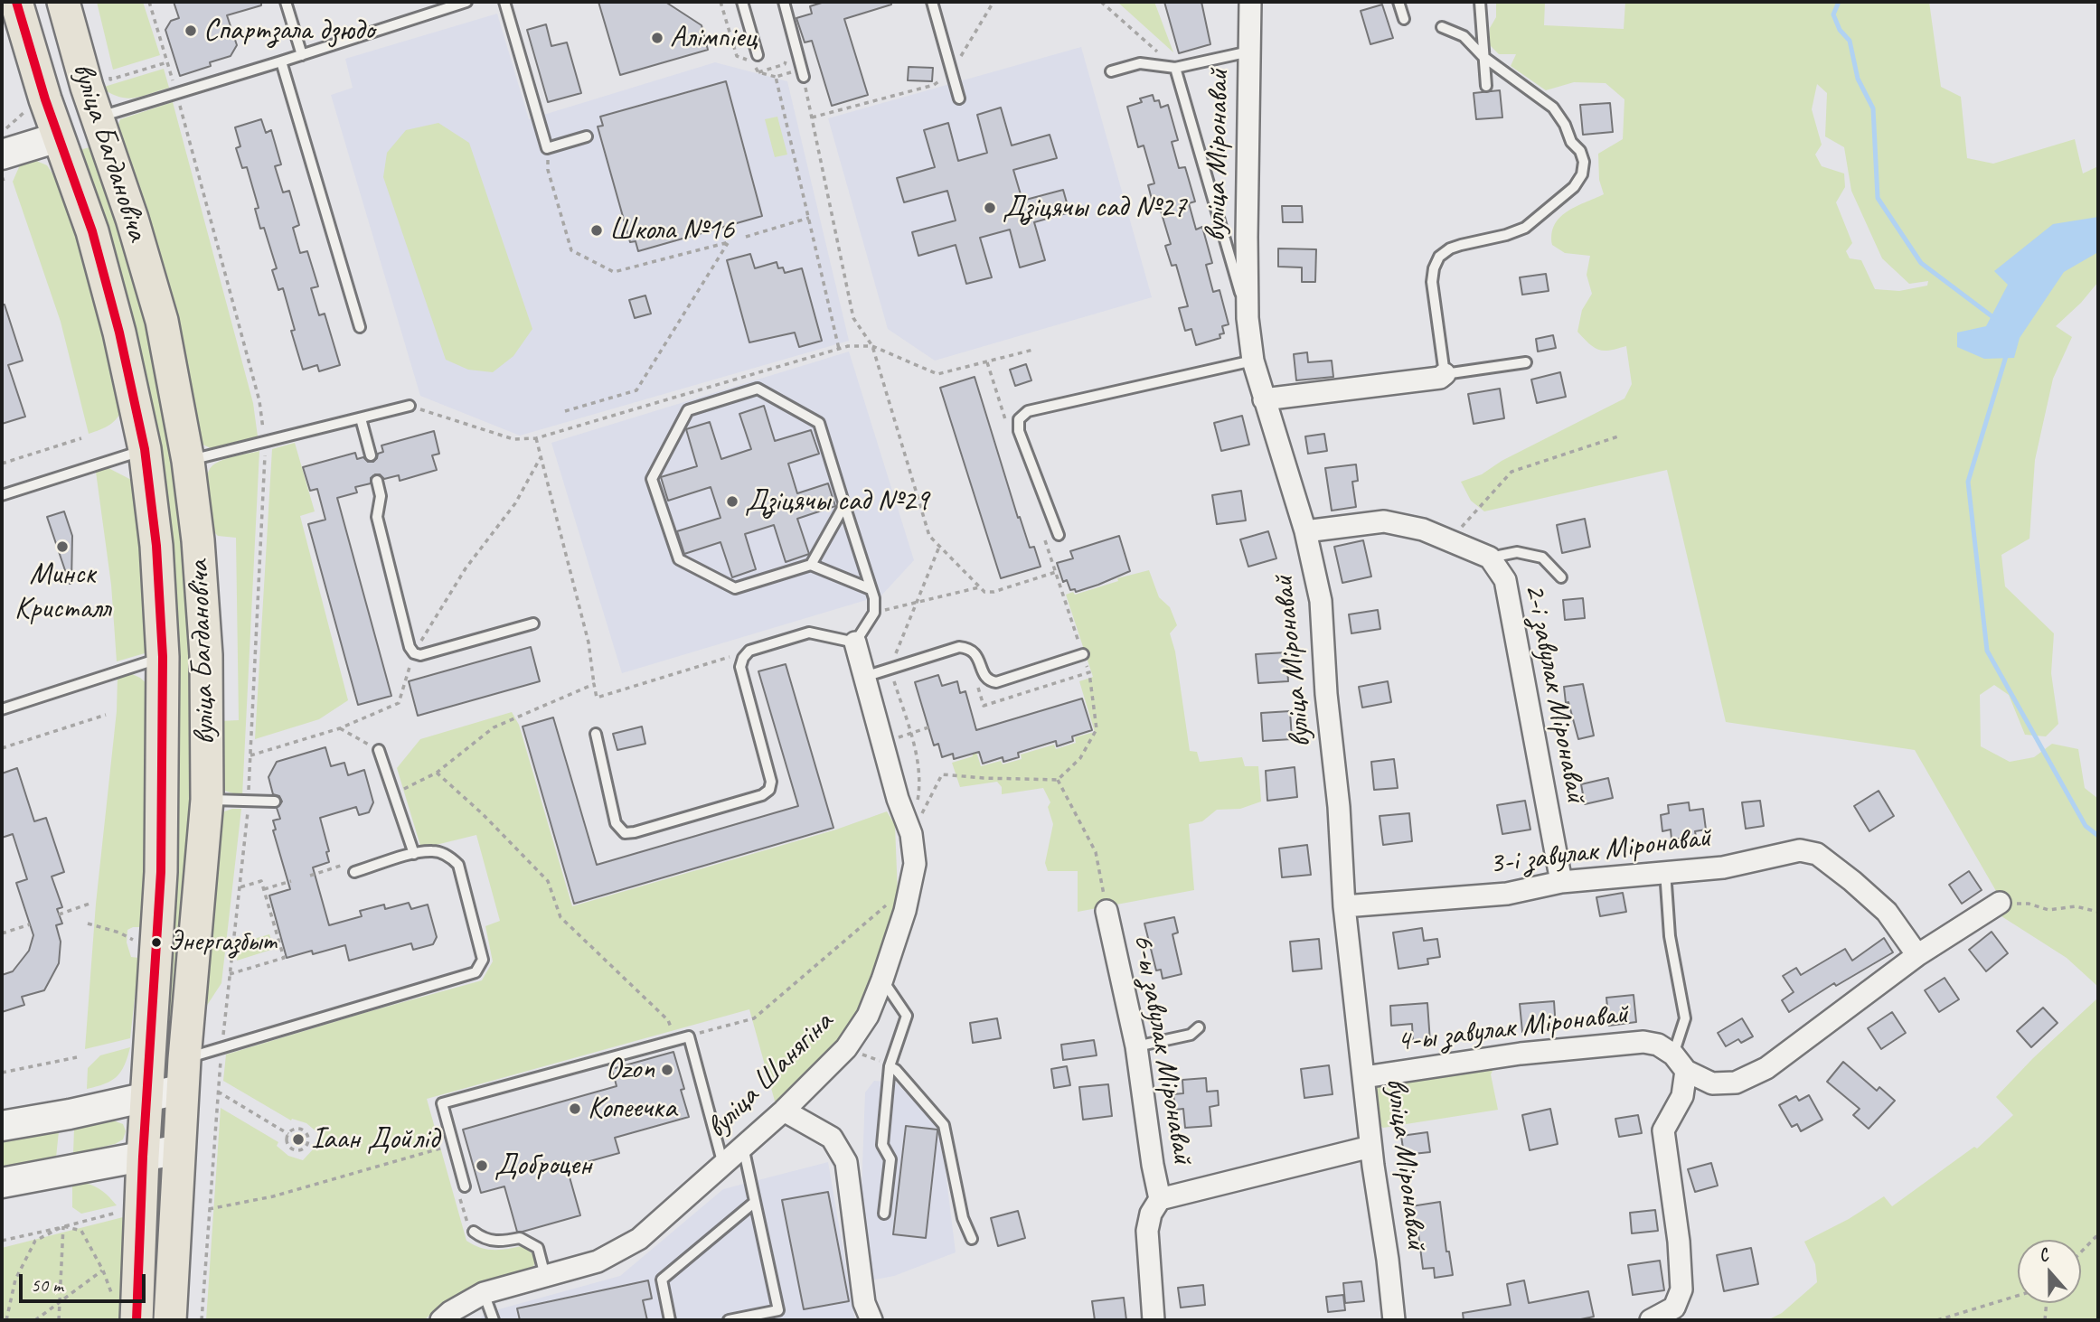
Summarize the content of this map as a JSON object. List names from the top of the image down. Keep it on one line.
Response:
{"streets":{"main road":["вуліца Багдановіча"],"street":["вуліца Міронавай","2-і завулак Міронавай","3-і завулак Міронавай","4-ы завулак Міронавай","6-ы завулак Міронавай","вуліца Шанягіна"]},"crossings":[["вуліца Міронавай","2-і завулак Міронавай"],["вуліца Міронавай","3-і завулак Міронавай"],["вуліца Міронавай","4-ы завулак Міронавай"],["вуліца Міронавай","6-ы завулак Міронавай"],["2-і завулак Міронавай","3-і завулак Міронавай"],["3-і завулак Міронавай","4-ы завулак Міронавай"]],"places":["Спартзала дзюдо","Алімпіец","Дзіцячы сад №27","Школа №16","Дзіцячы сад №29","Минск Кристалл","Энергазбыт","Ozon","Копеечка","Іаан Дойлід","Доброцен"],"scale_bar":"50 m","north":"top"}
